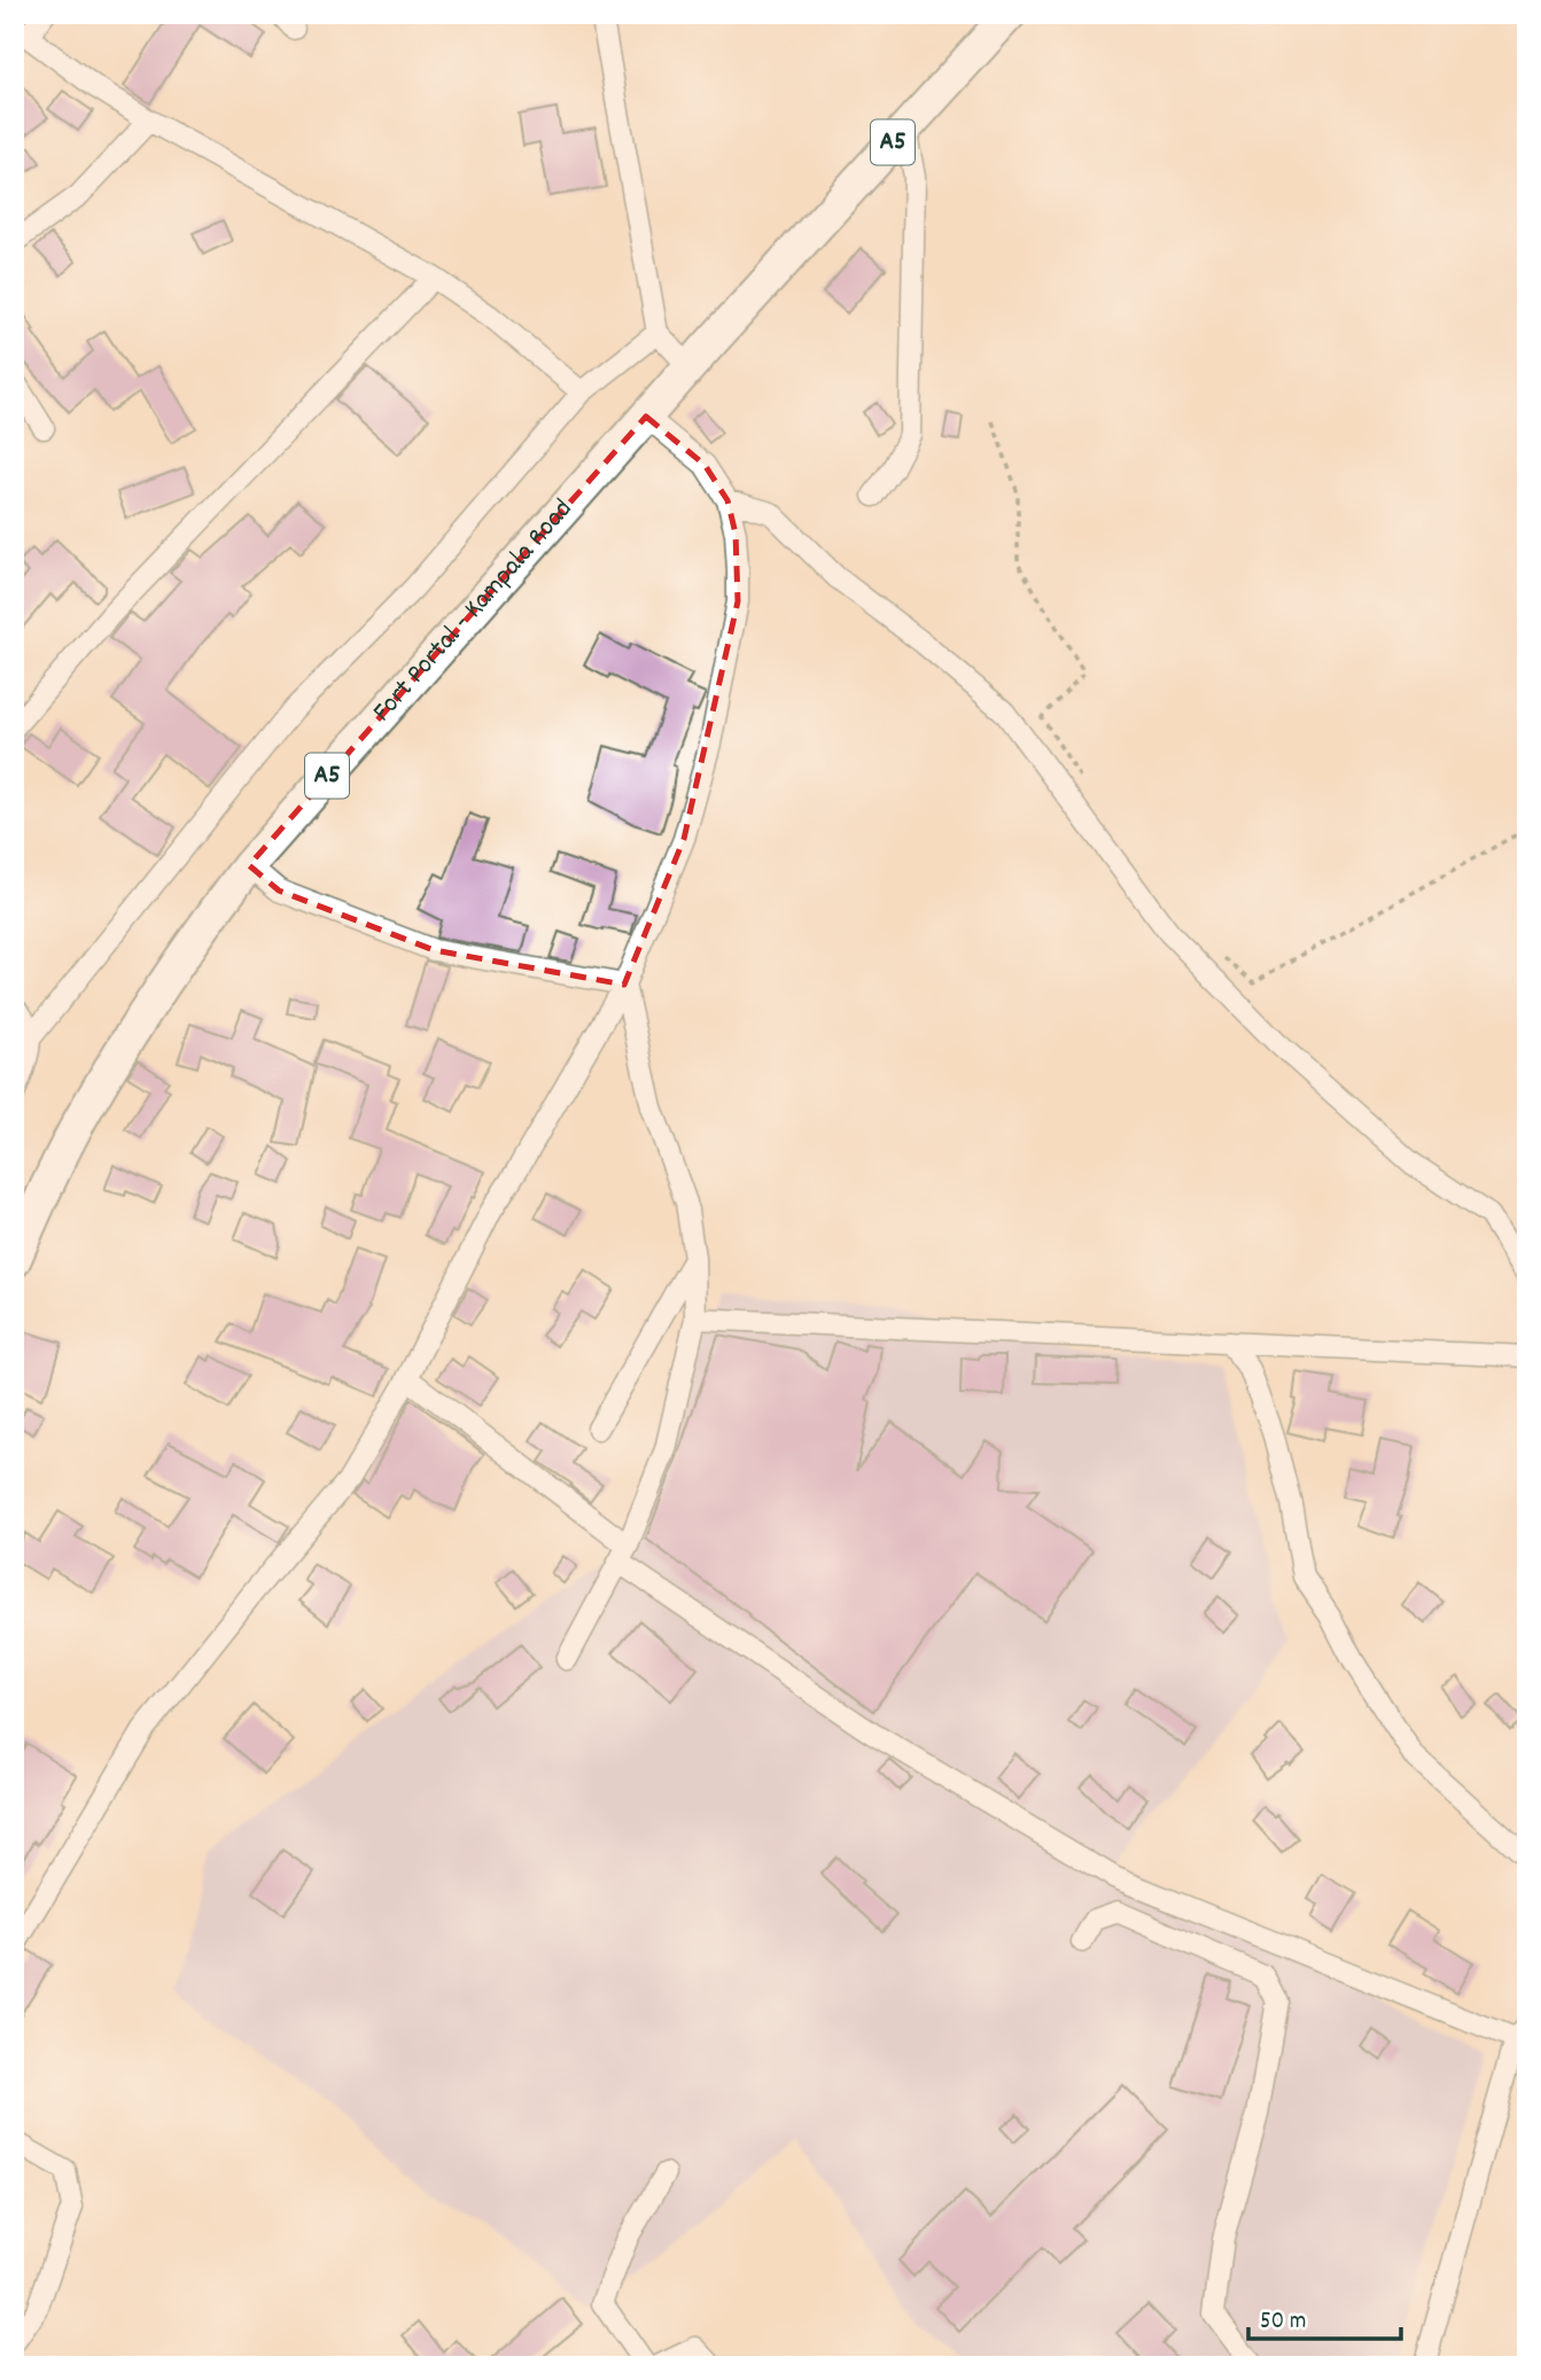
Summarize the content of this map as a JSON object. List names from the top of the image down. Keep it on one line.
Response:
{"streets":{"main road":["A5","Fort Portal - Kampala Road"]},"scale_bar":"50 m"}
